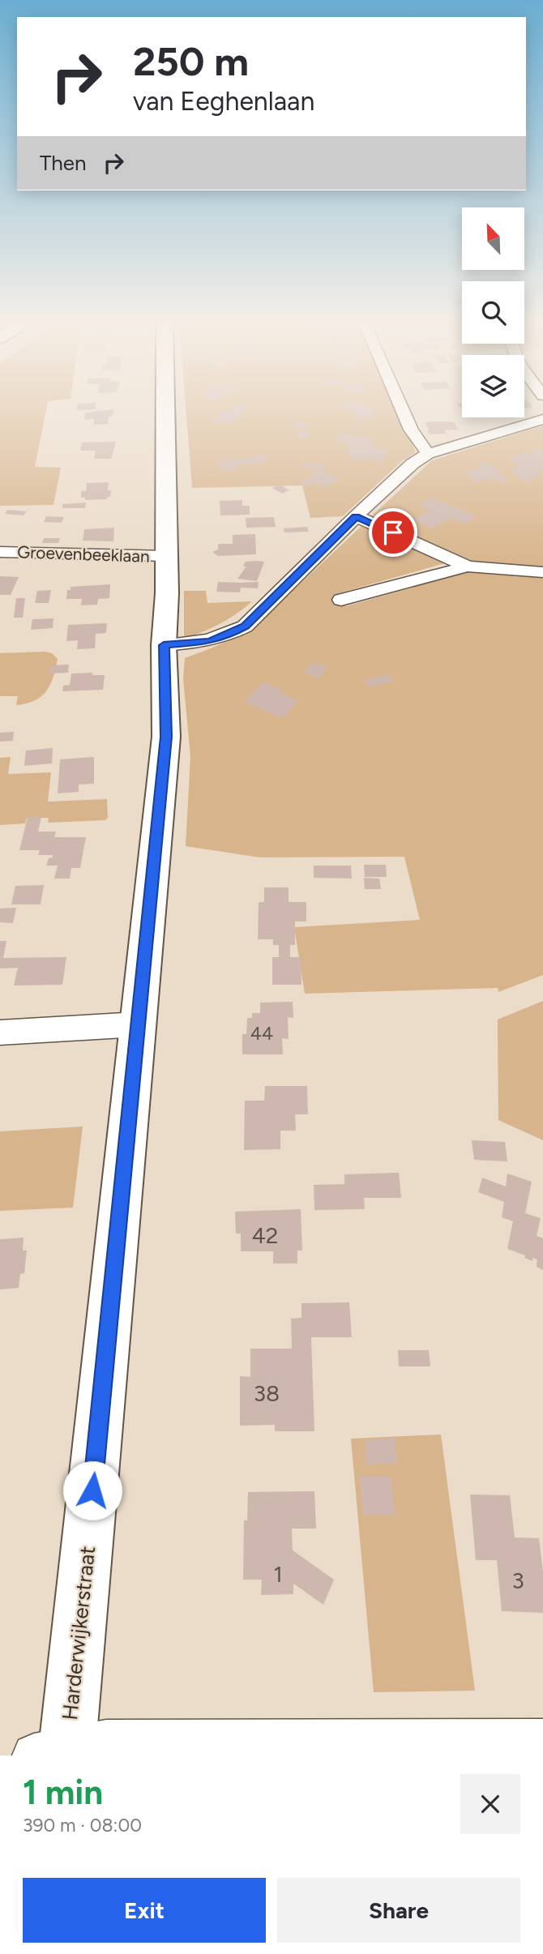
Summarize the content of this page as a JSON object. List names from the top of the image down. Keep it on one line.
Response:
{"streets":{"main road":["Harderwijkerstraat"],"street":["Groevenbeeklaan"]},"crossings":[["Groevenbeeklaan","Harderwijkerstraat"]],"house_numbers":["44","42","38","1","3"],"north":"top left","page":{"turn":["250 m","van Eeghenlaan"],"then":"Then","heading":["1 min","390 m · 08:00"],"buttons":["Exit","Share"]}}
